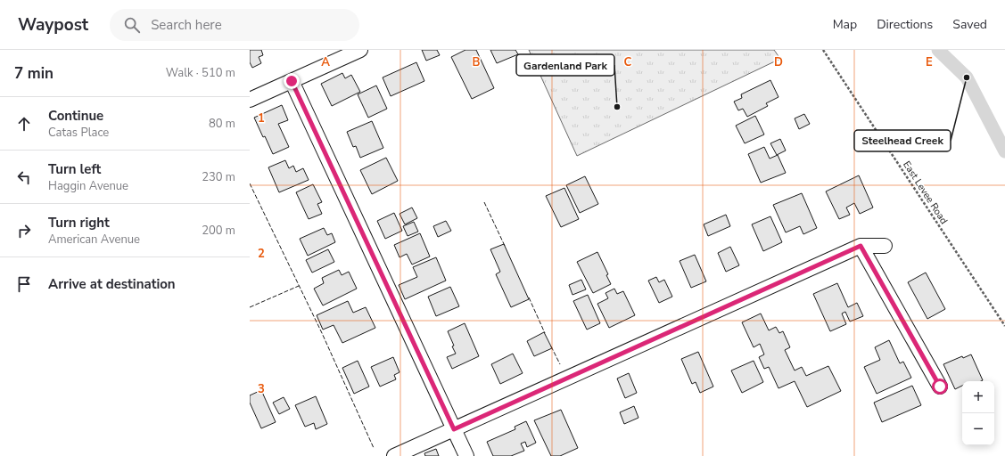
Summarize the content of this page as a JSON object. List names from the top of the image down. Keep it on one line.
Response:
{"streets":{"path":["East Levee Road"]},"places":["Steelhead Creek","Gardenland Park"],"page":{"header":"Waypost","search":"Search here","nav":["Map","Directions","Saved"],"heading":["7 min","Walk · 510 m"],"list":[["Continue","Catas Place","80 m"],["Turn left","Haggin Avenue","230 m"],["Turn right","American Avenue","200 m"],"Arrive at destination"],"map_buttons":["+","−"]},"grid":{"columns":["A","B","C","D","E"],"rows":["1","2","3"]}}
